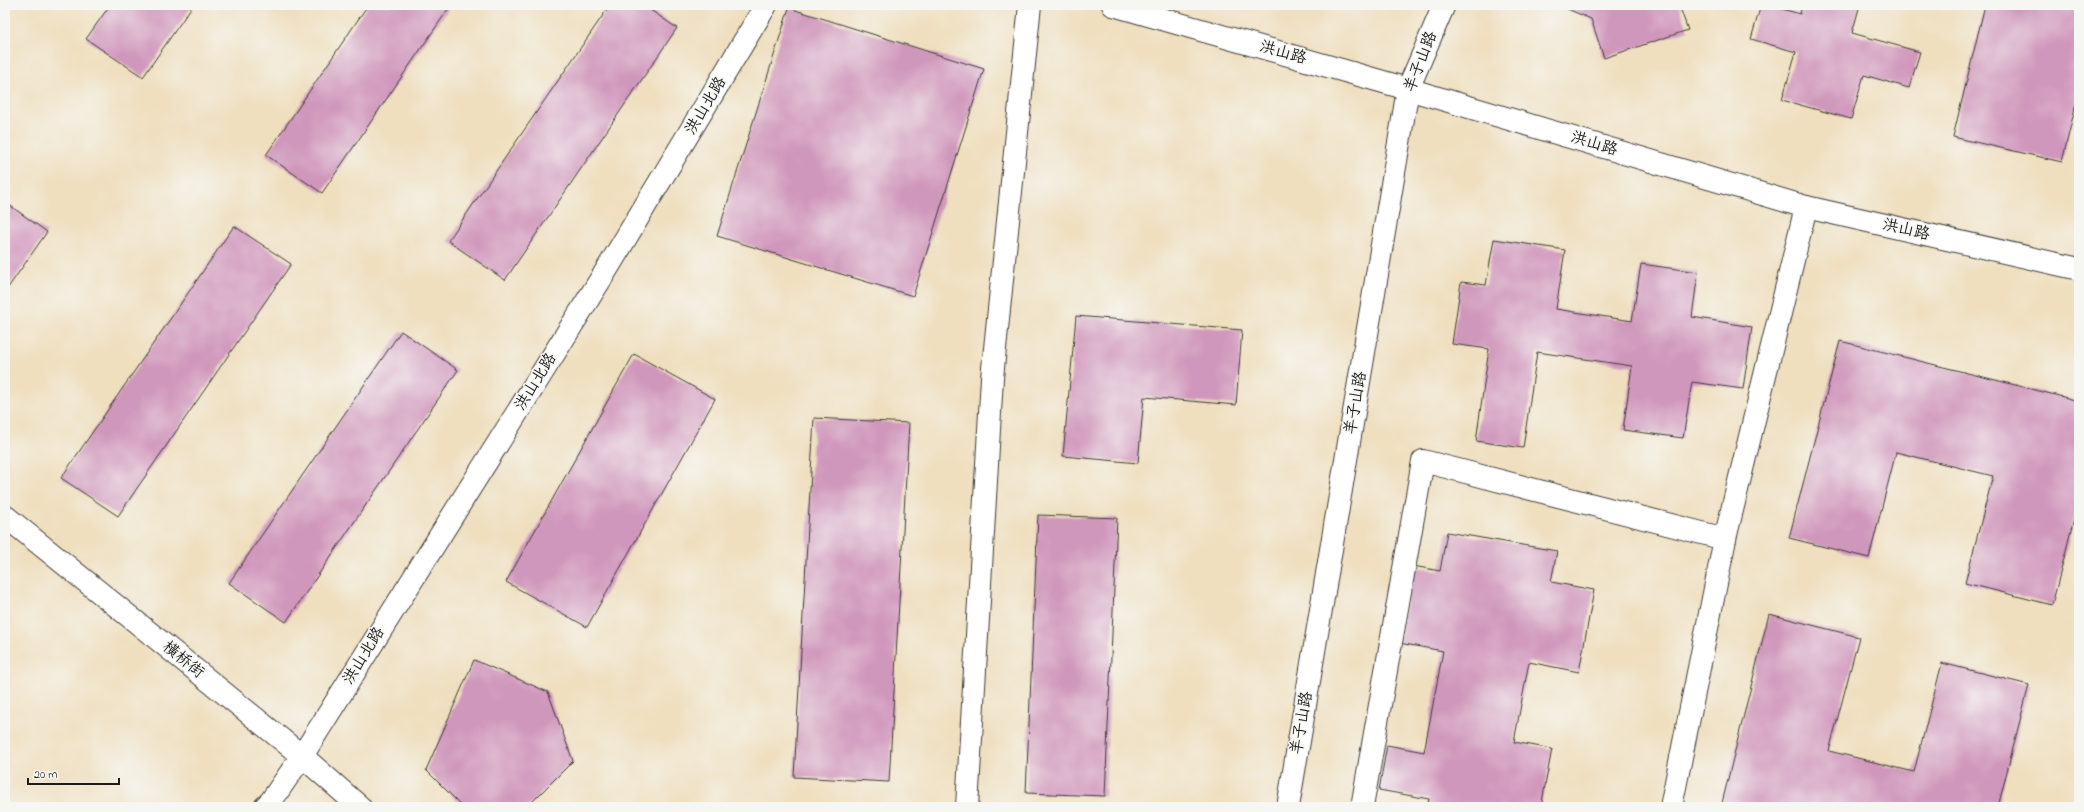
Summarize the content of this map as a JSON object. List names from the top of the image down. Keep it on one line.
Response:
{"streets":{"street":["洪山路","羊子山路","洪山北路","横桥街"]},"crossings":[["洪山路","羊子山路"],["洪山北路","横桥街"]],"scale_bar":"20 m"}
